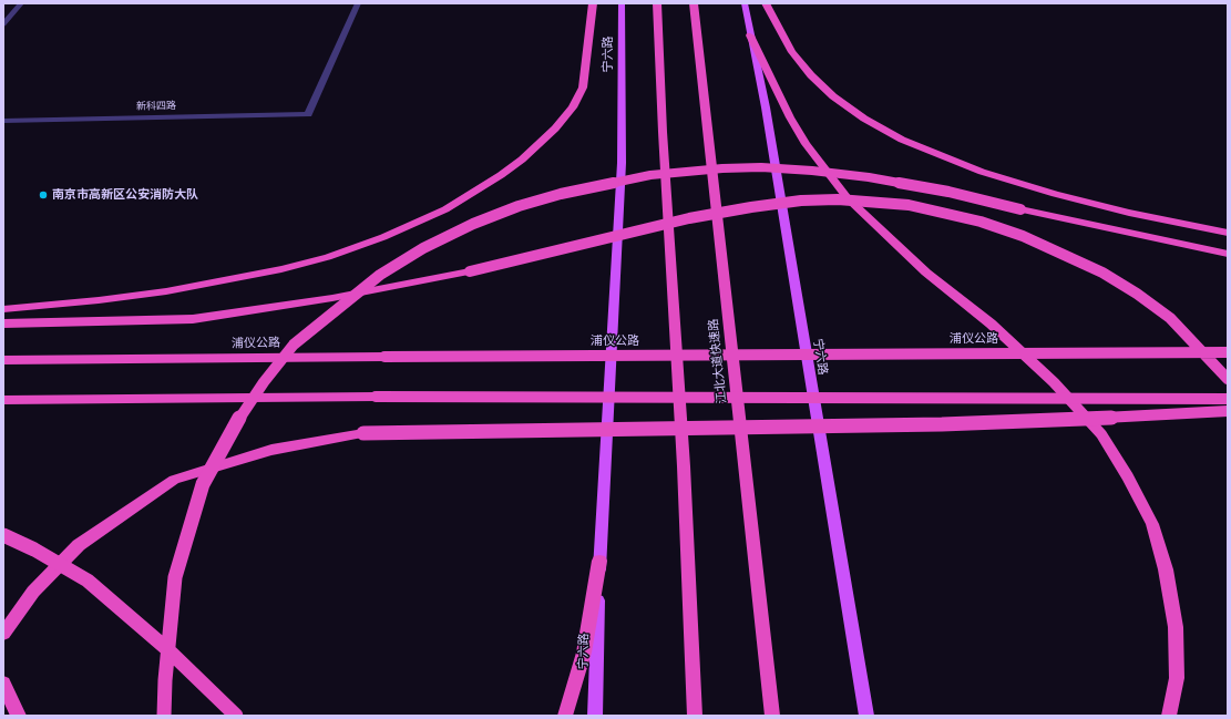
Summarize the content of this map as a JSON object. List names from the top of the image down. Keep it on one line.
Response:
{"streets":{"highway":["浦仪公路","江北大道快速路"],"main road":["宁六路"],"street":["新科四路"]},"places":["南京市高新区公安消防大队"]}
